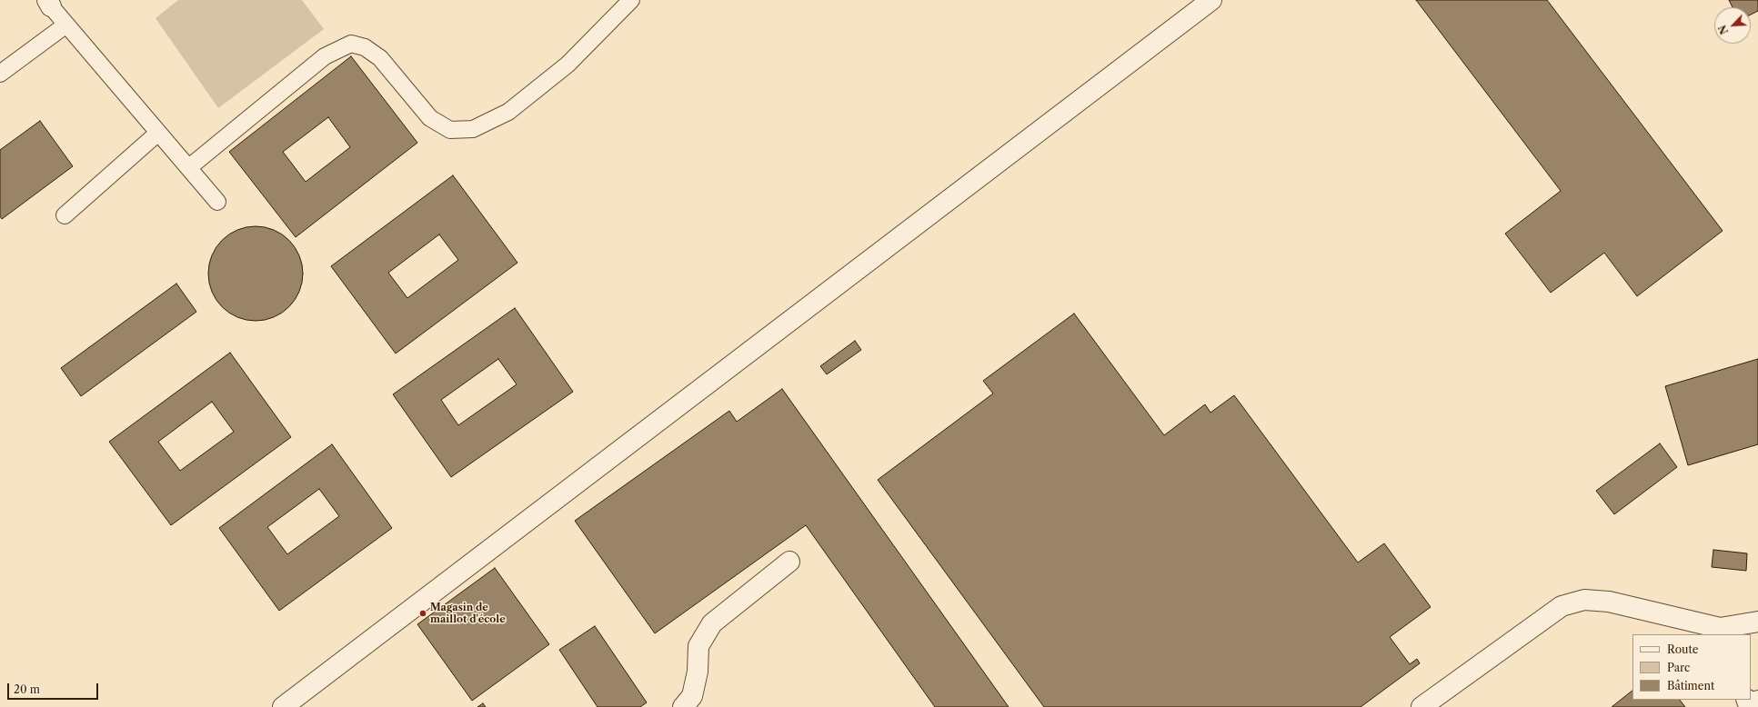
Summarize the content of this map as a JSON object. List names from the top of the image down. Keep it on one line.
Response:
{"places":["Magasin de maillot d'école"],"legend":["Route","Parc","Bâtiment"],"scale_bar":"20 m","north":"bottom left"}
